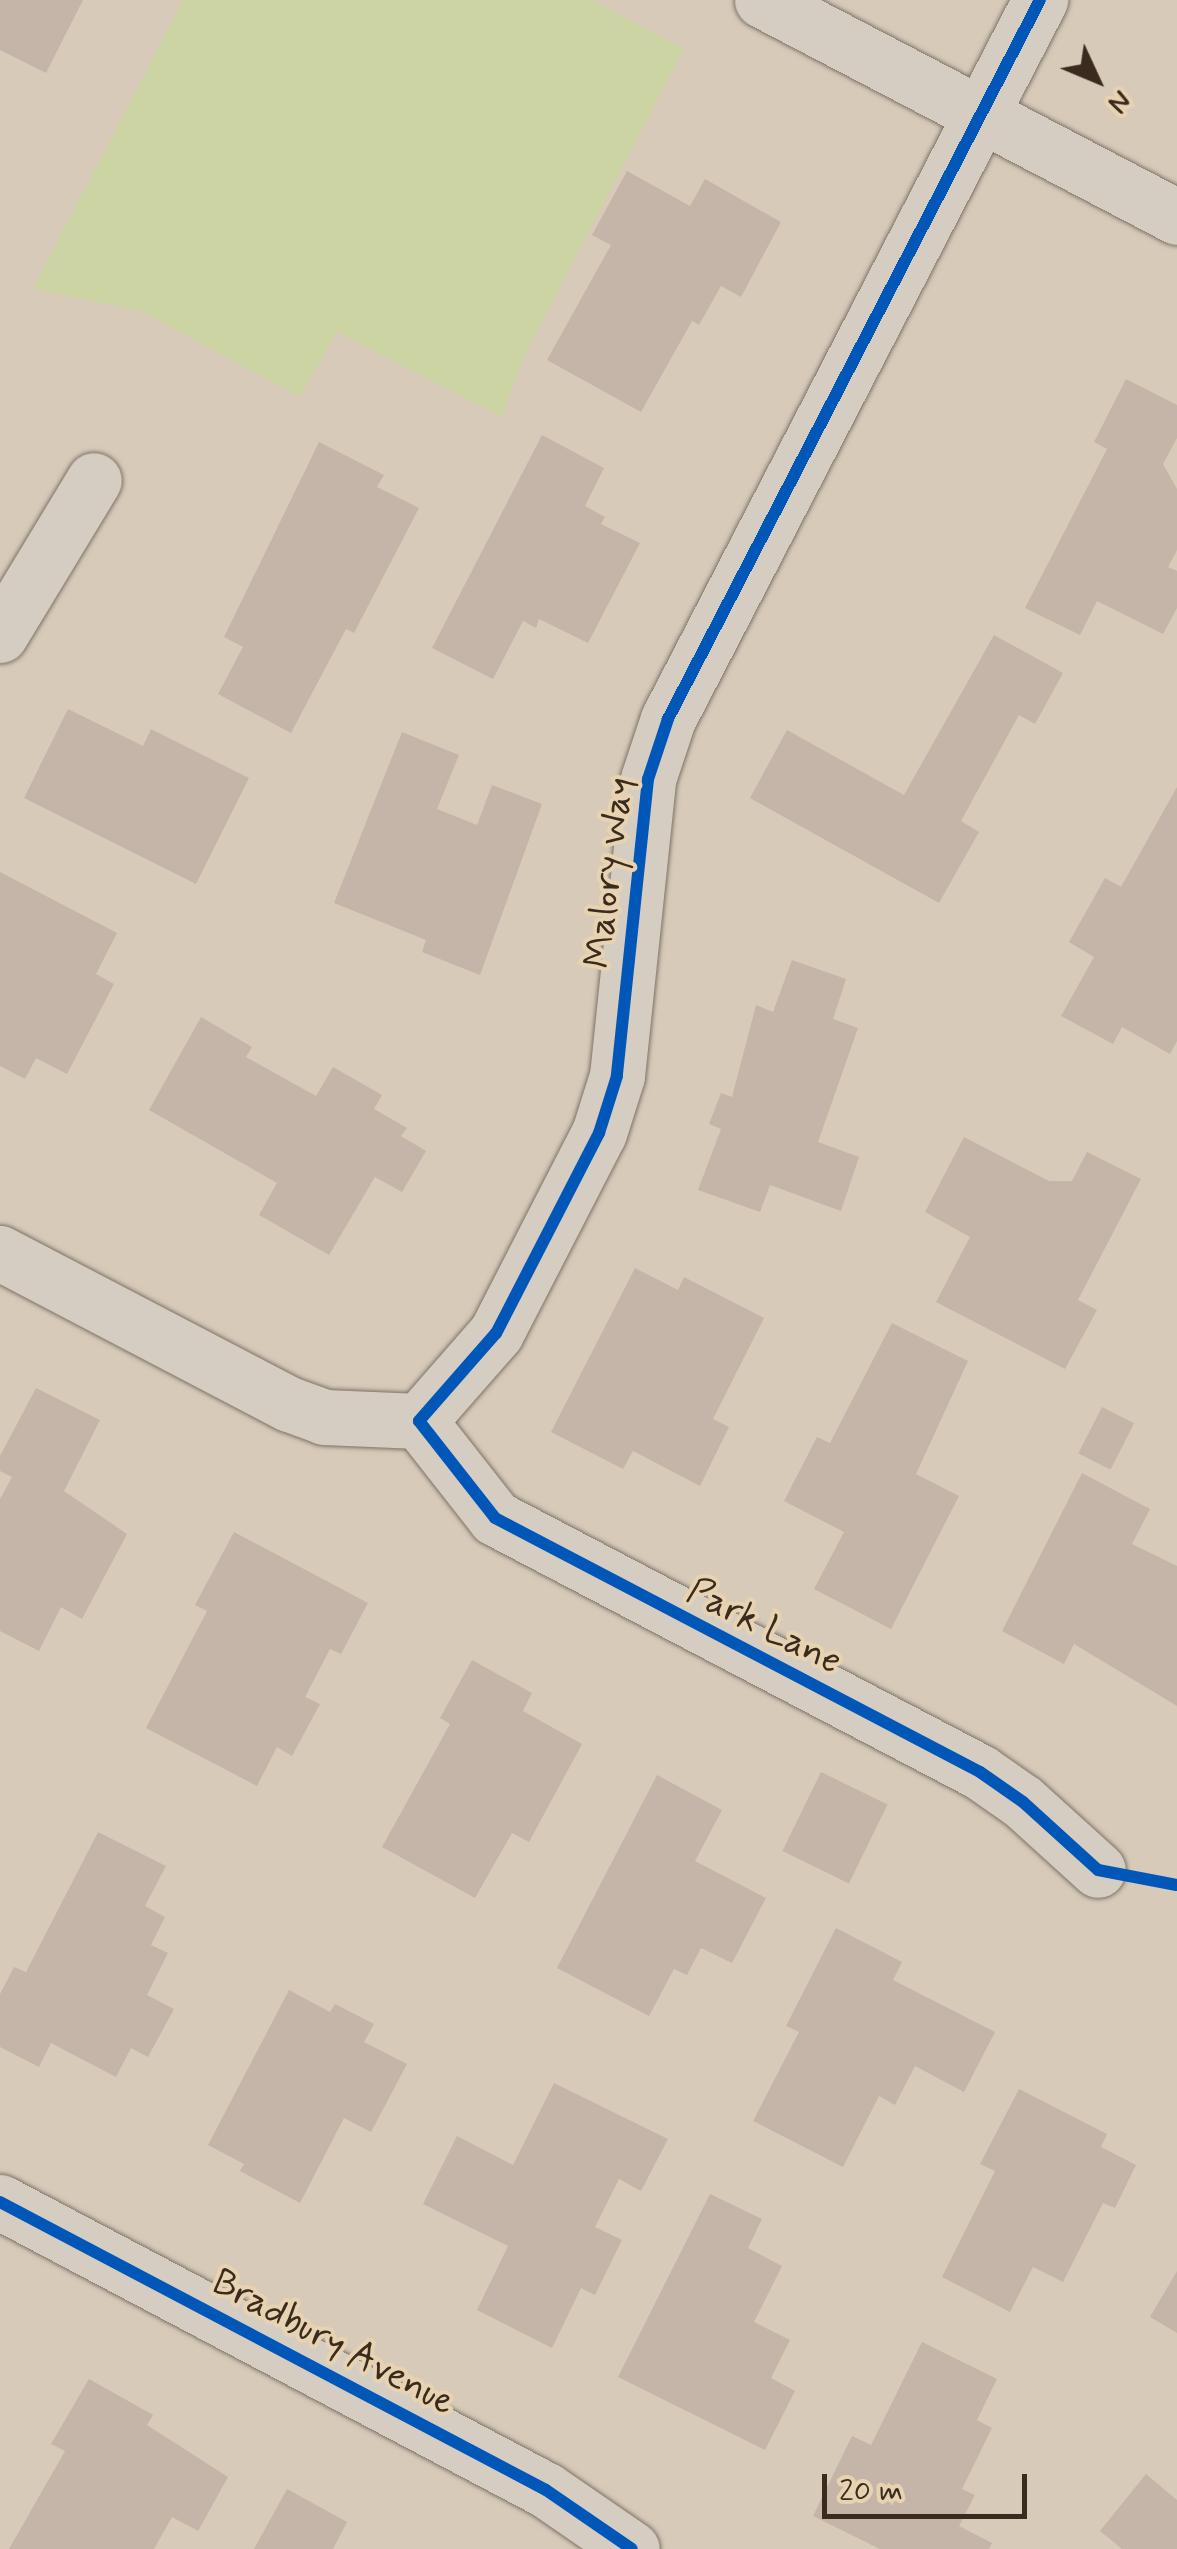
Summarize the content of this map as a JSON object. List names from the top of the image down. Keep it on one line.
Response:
{"streets":{"street":["Malory Way","Park Lane","Bradbury Avenue"]},"crossings":[["Malory Way","Park Lane"]],"scale_bar":"20 m","north":"bottom right"}
